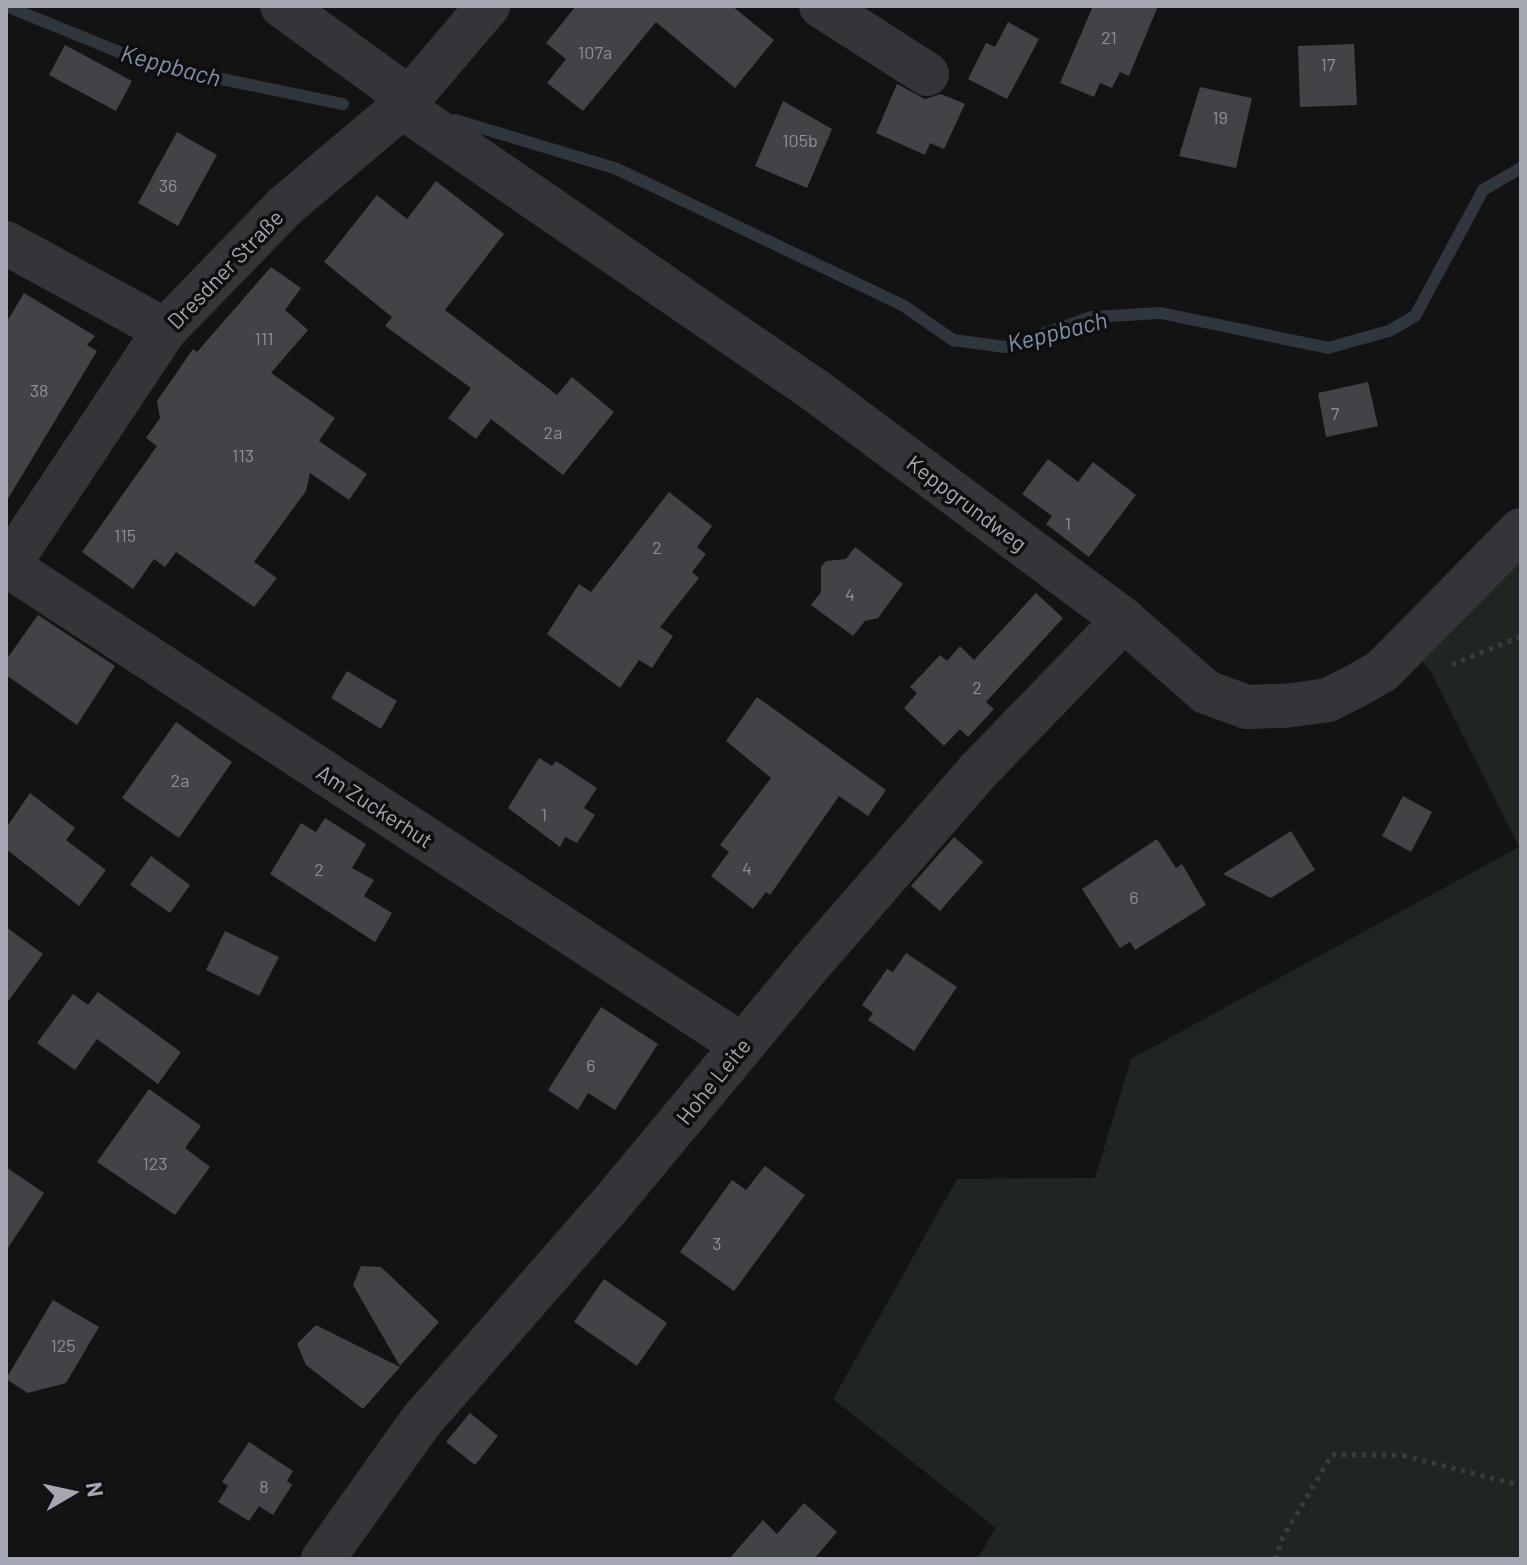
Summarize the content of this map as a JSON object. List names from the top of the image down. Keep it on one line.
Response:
{"streets":{"street":["Dresdner Straße","Keppgrundweg","Am Zuckerhut","Hohe Leite"]},"crossings":[["Dresdner Straße","Keppgrundweg"],["Dresdner Straße","Am Zuckerhut"],["Keppgrundweg","Hohe Leite"],["Am Zuckerhut","Hohe Leite"]],"water":["Keppbach"],"house_numbers":["21","107a","17","19","105b","36","111","38","7","2a","113","1","115","2","4","2","2a","1","4","2","6","6","123","3","125","8"],"north":"right"}
